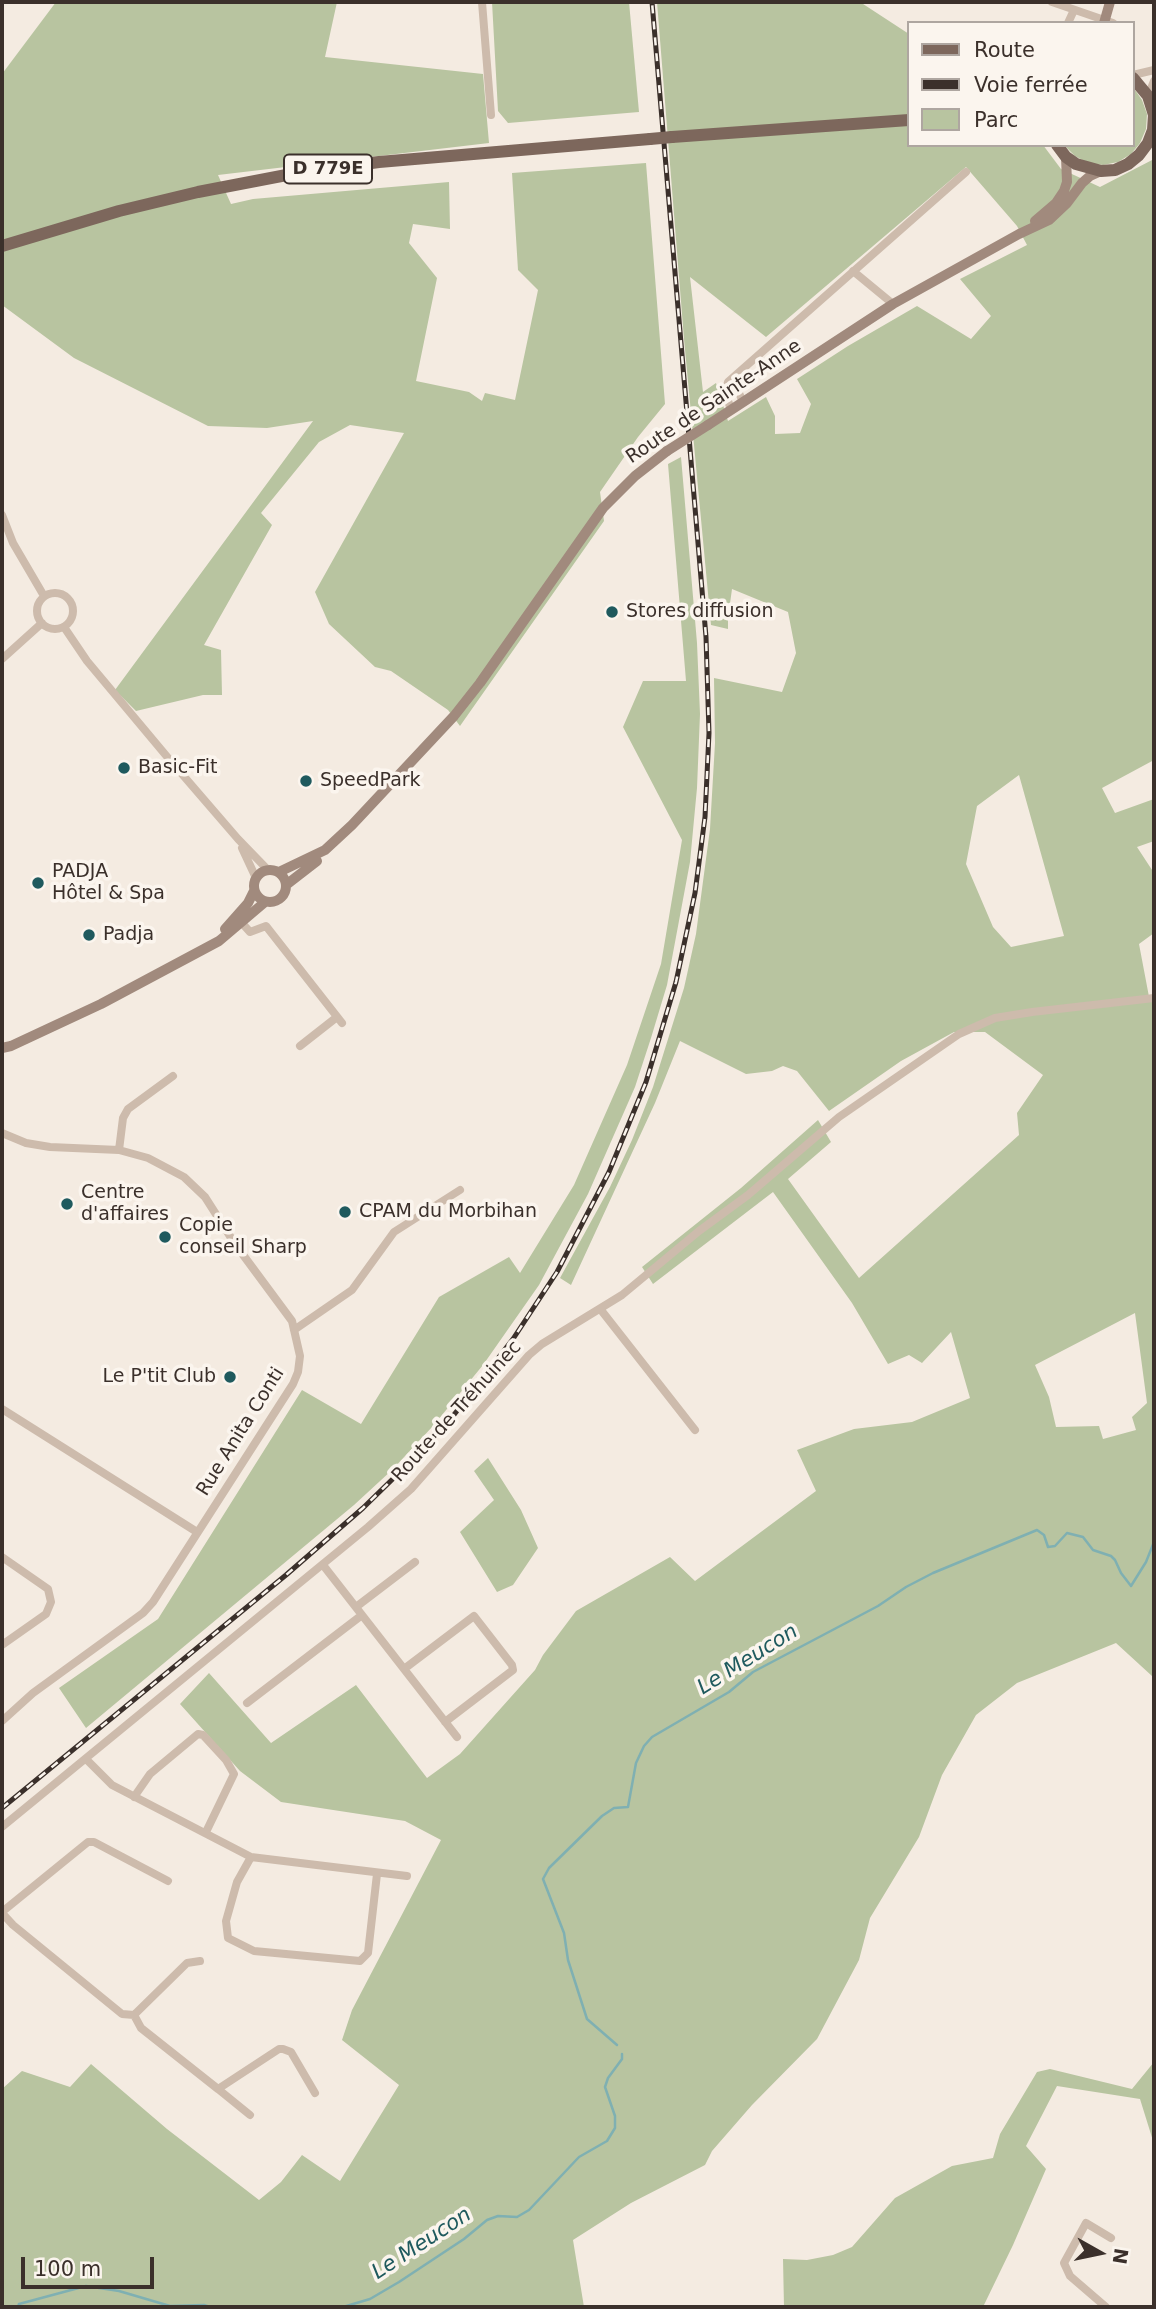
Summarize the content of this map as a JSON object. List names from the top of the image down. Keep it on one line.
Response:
{"streets":{"main road":["D 779E","Route de Sainte-Anne"],"street":["Route de Tréhuinec","Rue Anita Conti"]},"water":["Le Meucon"],"places":["Stores diffusion","Basic-Fit","SpeedPark","PADJA Hôtel & Spa","Padja","Centre d'affaires","CPAM du Morbihan","Copie conseil Sharp","Le P'tit Club"],"legend":["Route","Voie ferrée","Parc"],"scale_bar":"100 m","north":"right"}
